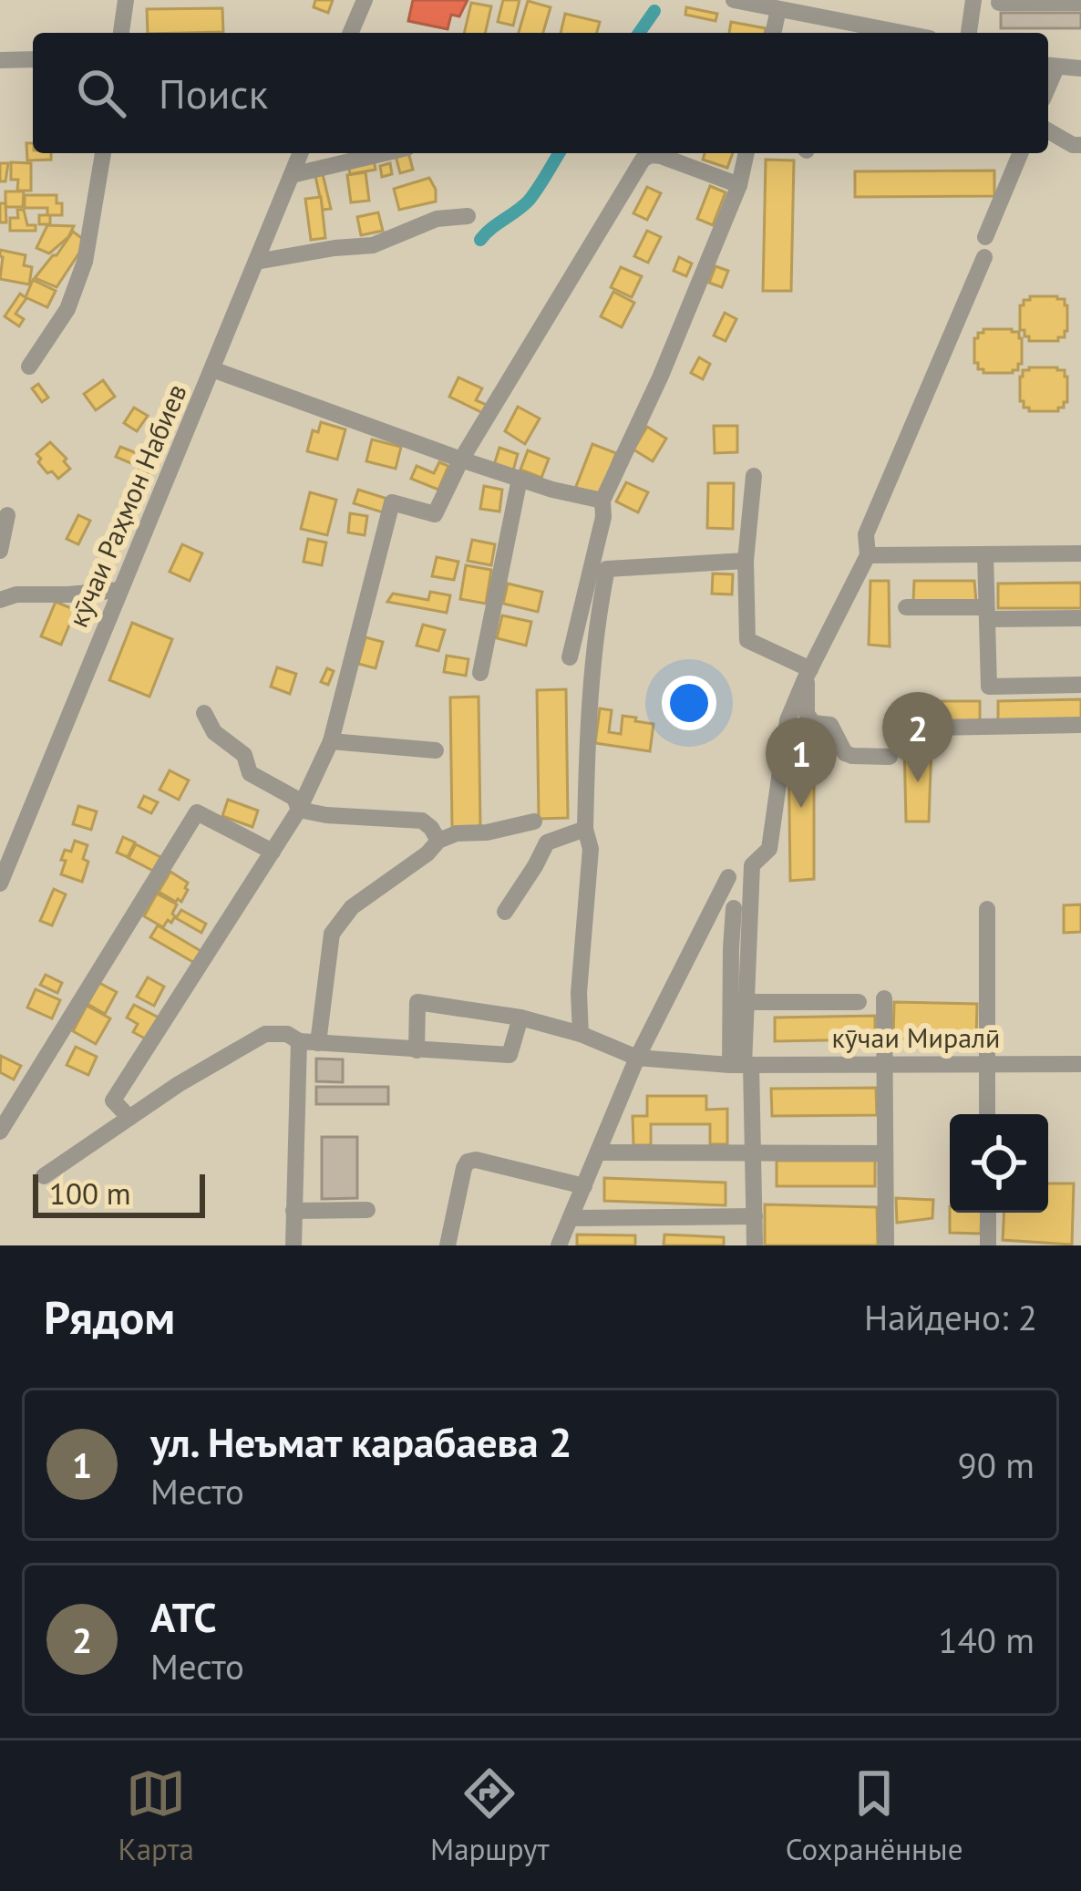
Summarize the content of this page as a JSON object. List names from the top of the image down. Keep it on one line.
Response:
{"streets":{"street":["кӯчаи Раҳмон Набиев","кӯчаи Миралӣ"]},"scale_bar":"100 m","page":{"search":"Поиск","pins":["2","1"],"scale":"100 m","heading":["Рядом","Найдено: 2"],"list":[{"mark":"1","name":"ул. Неъмат карабаева 2","note":"Место","value":"90 m"},{"mark":"2","name":"АТС","note":"Место","value":"140 m"}],"nav":["Карта","Маршрут","Сохранённые"]}}
